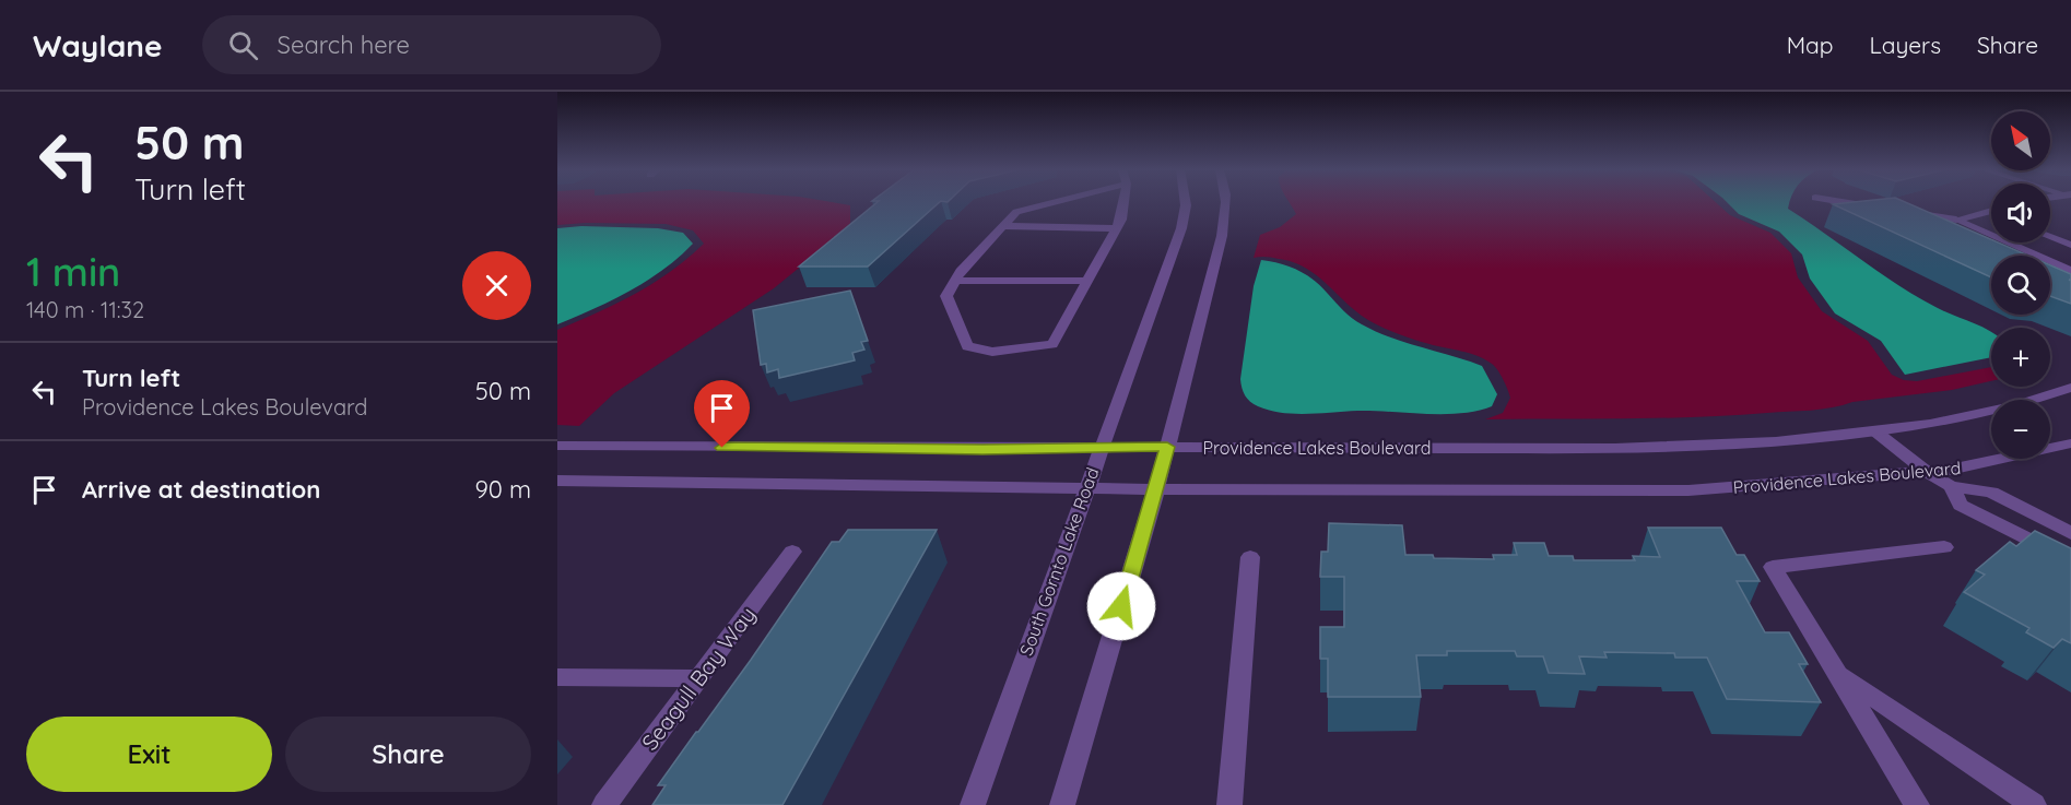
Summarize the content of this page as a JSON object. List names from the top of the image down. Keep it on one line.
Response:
{"streets":{"street":["Providence Lakes Boulevard","South Gornto Lake Road","Seagull Bay Way"]},"crossings":[["Providence Lakes Boulevard","South Gornto Lake Road"]],"north":"top left","page":{"header":"Waylane","search":"Search here","nav":["Map","Layers","Share"],"turn":["50 m","Turn left"],"map_buttons":["+","−"],"heading":["1 min","140 m · 11:32"],"list":[{"name":"Turn left","note":"Providence Lakes Boulevard","value":"50 m"},{"name":"Arrive at destination","value":"90 m"}],"buttons":["Exit","Share"]}}
